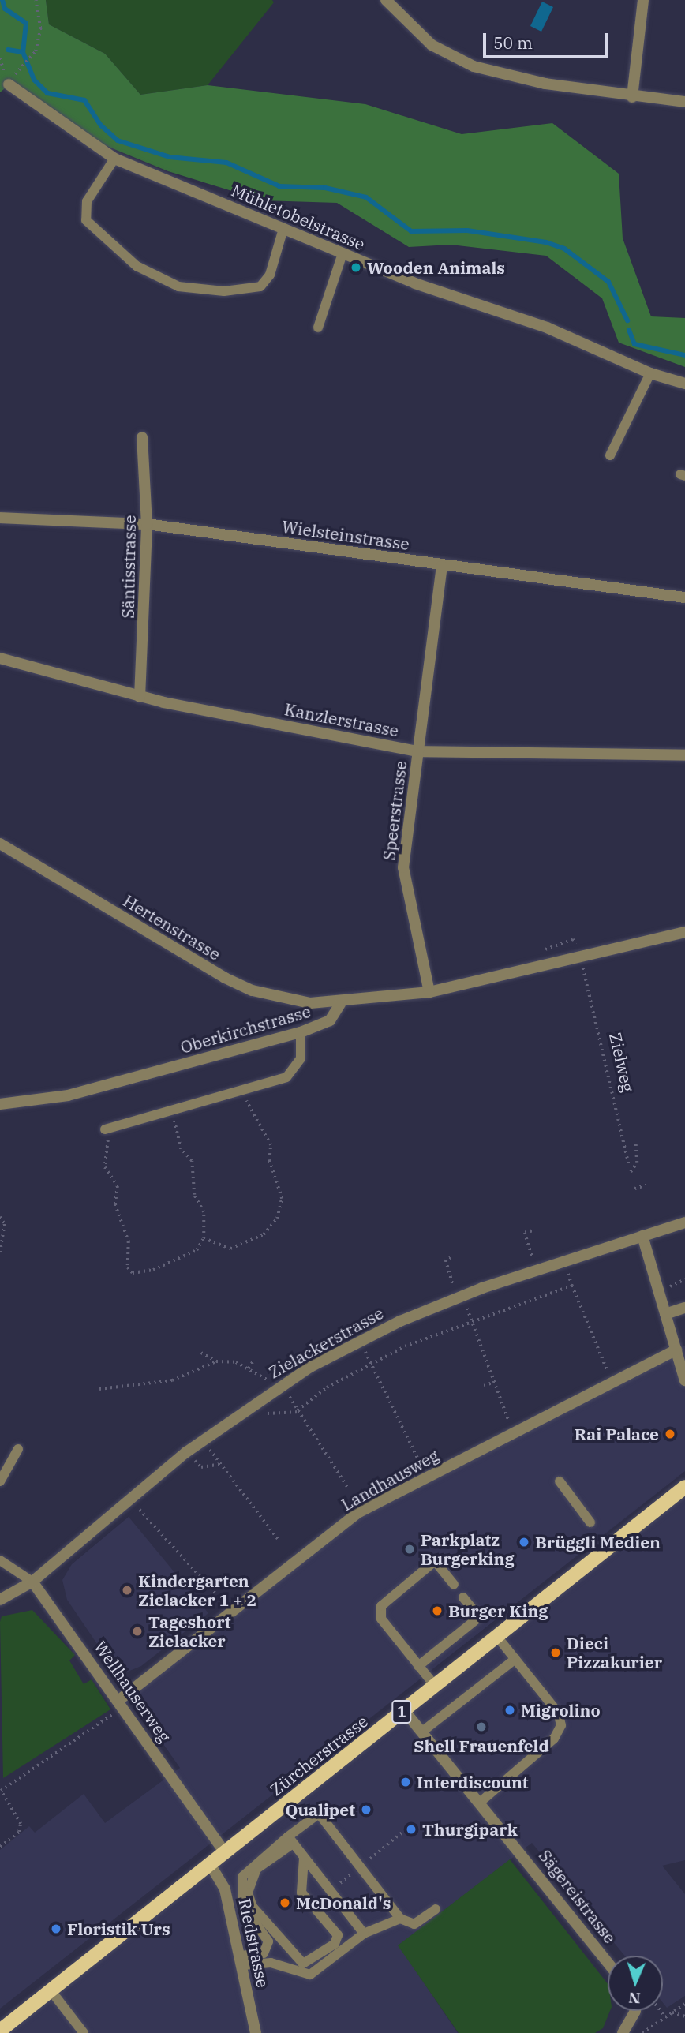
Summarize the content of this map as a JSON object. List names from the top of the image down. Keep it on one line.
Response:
{"streets":{"main road":["1","Zürcherstrasse"],"street":["Mühletobelstrasse","Wielsteinstrasse","Säntisstrasse","Kanzlerstrasse","Speerstrasse","Hertenstrasse","Oberkirchstrasse","Zielackerstrasse","Landhausweg","Wellhauserweg","Sägereistrasse","Riedstrasse"],"path":["Zielweg"]},"crossings":[["Wielsteinstrasse","Säntisstrasse"],["Wielsteinstrasse","Speerstrasse"],["Säntisstrasse","Kanzlerstrasse"],["Kanzlerstrasse","Speerstrasse"],["Hertenstrasse","Oberkirchstrasse"],["Zielackerstrasse","Wellhauserweg"],["Landhausweg","Wellhauserweg"],["Wellhauserweg","Zürcherstrasse"],["Zürcherstrasse","Sägereistrasse"],["Zürcherstrasse","Riedstrasse"]],"places":["Wooden Animals","Rai Palace","Brüggli Medien","Parkplatz Burgerking","Kindergarten Zielacker 1 + 2","Burger King","Tageshort Zielacker","Dieci Pizzakurier","Migrolino","Shell Frauenfeld","Interdiscount","Qualipet","Thurgipark","McDonald's","Floristik Urs"],"scale_bar":"50 m","north":"bottom"}
